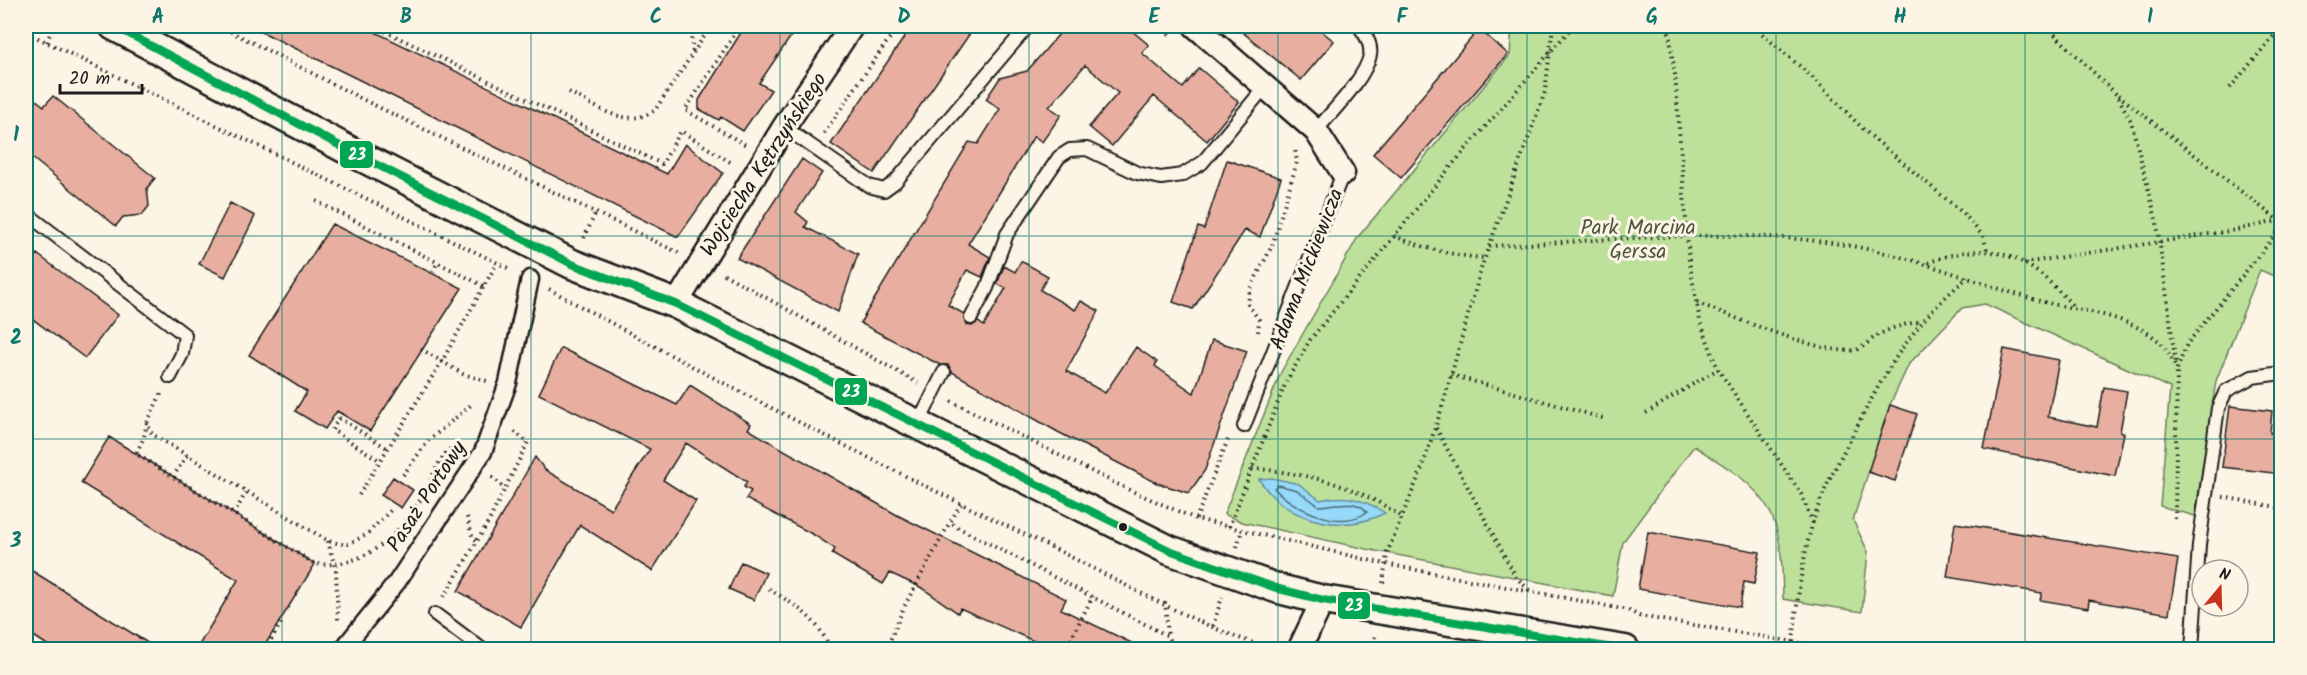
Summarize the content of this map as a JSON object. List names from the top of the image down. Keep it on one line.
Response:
{"streets":{"street":["Wojciecha Kętrzyńskiego","Adama Mickiewicza","Pasaż Portowy"]},"parks":["Park Marcina Gerssa"],"lines":["transit line 23"],"scale_bar":"20 m","north":"top","grid":{"columns":["A","B","C","D","E","F","G","H","I"],"rows":["1","2","3"]}}
